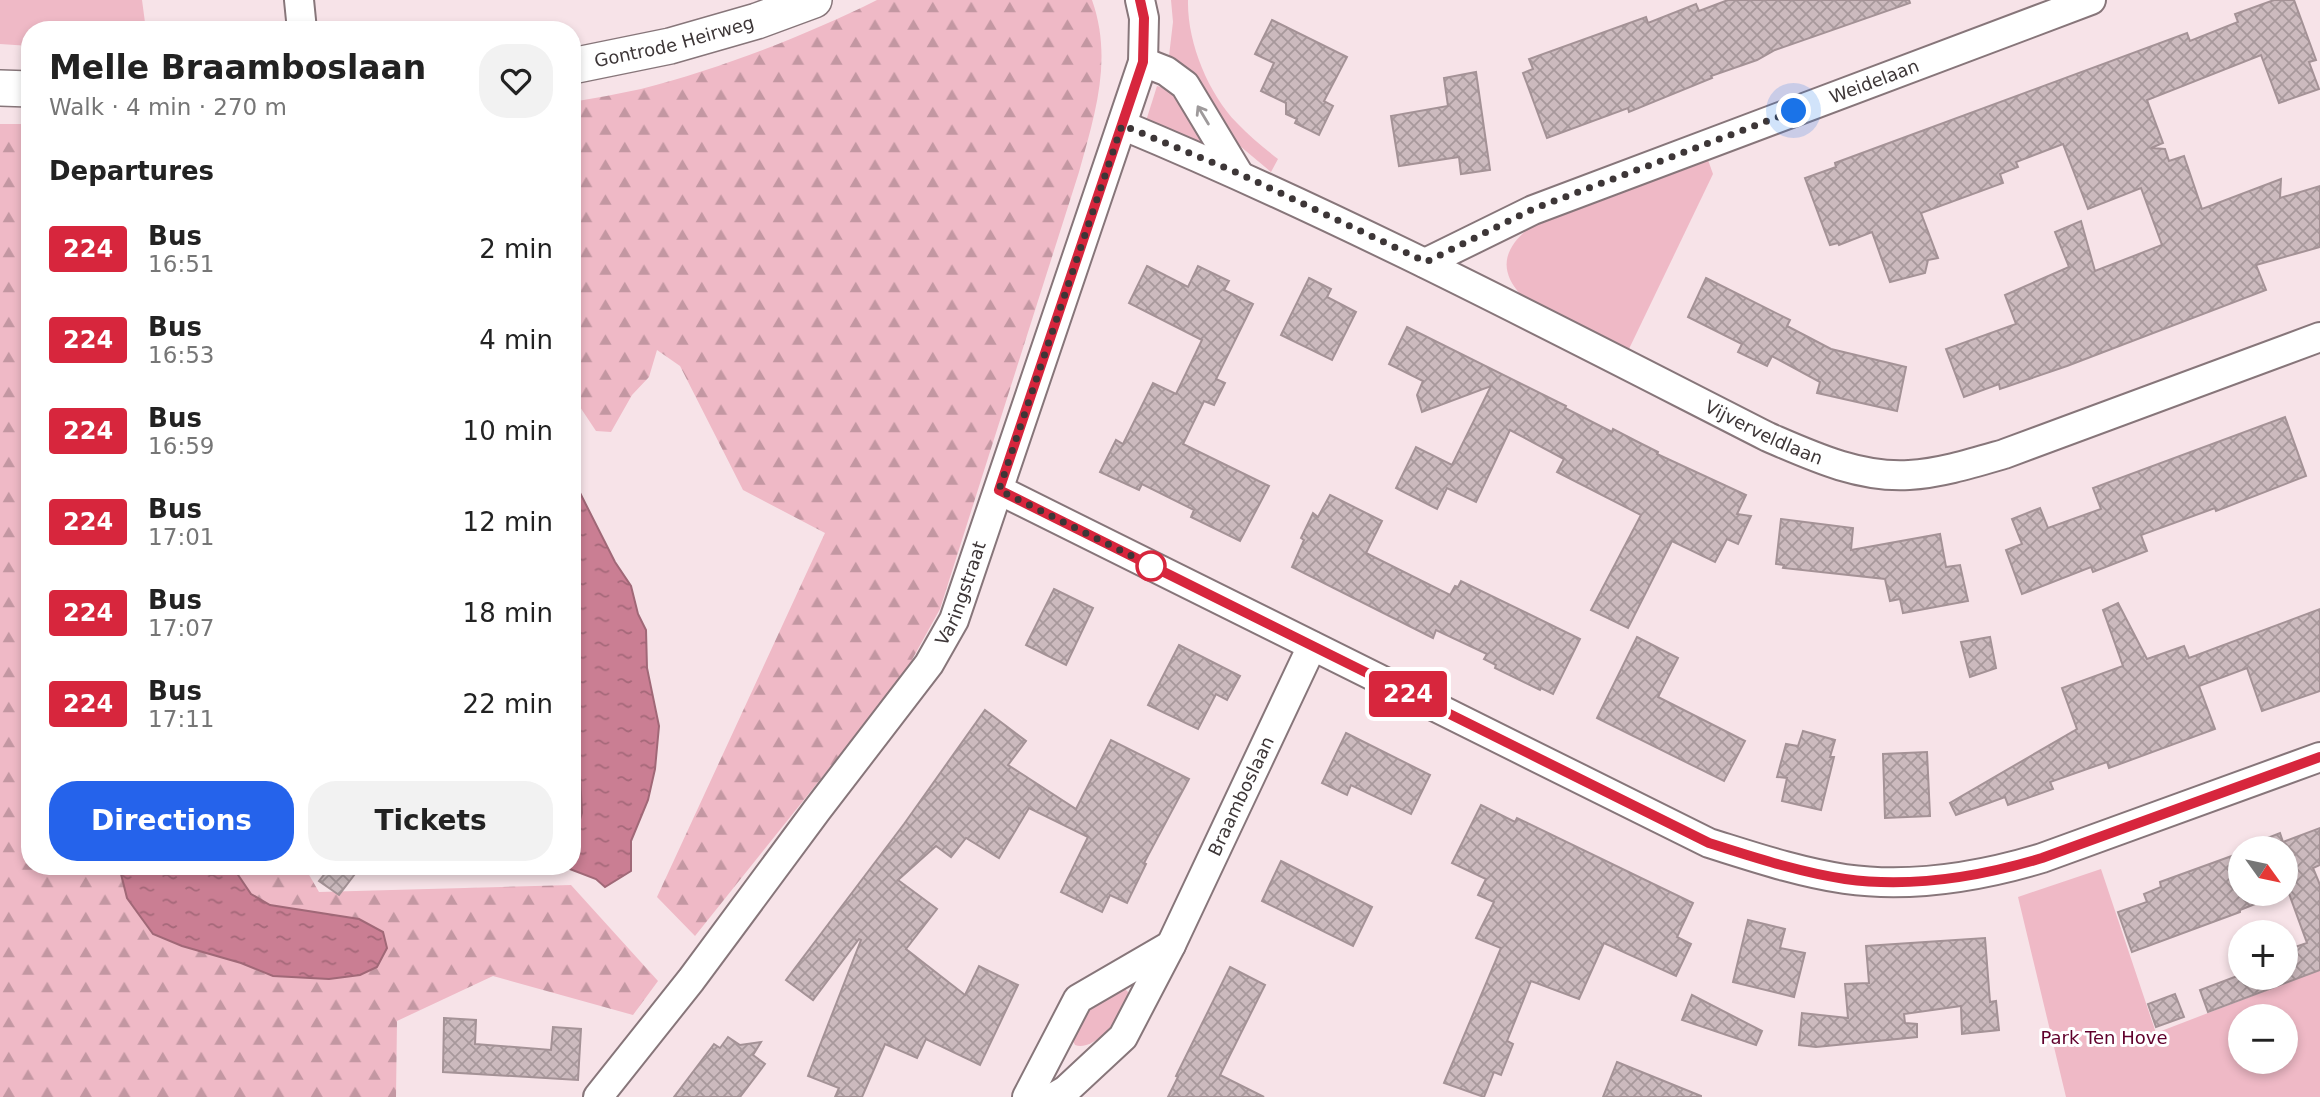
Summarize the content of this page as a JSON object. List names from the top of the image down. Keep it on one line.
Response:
{"streets":{"street":["Gontrode Heirweg","Weidelaan","Vijverveldlaan","Varingstraat","Braamboslaan"]},"crossings":[["Weidelaan","Vijverveldlaan"],["Vijverveldlaan","Varingstraat"]],"parks":["Park Ten Hove"],"lines":["bus line 224"],"north":"bottom right","page":{"on_map":"224","heading":[["Melle Braamboslaan","Walk · 4 min · 270 m"],"Departures"],"list":[{"mark":"224","name":"Bus","note":"16:51","value":"2 min"},{"mark":"224","name":"Bus","note":"16:53","value":"4 min"},{"mark":"224","name":"Bus","note":"16:59","value":"10 min"},{"mark":"224","name":"Bus","note":"17:01","value":"12 min"},{"mark":"224","name":"Bus","note":"17:07","value":"18 min"},{"mark":"224","name":"Bus","note":"17:11","value":"22 min"}],"buttons":["Directions","Tickets"],"map_buttons":["+","−"]}}
